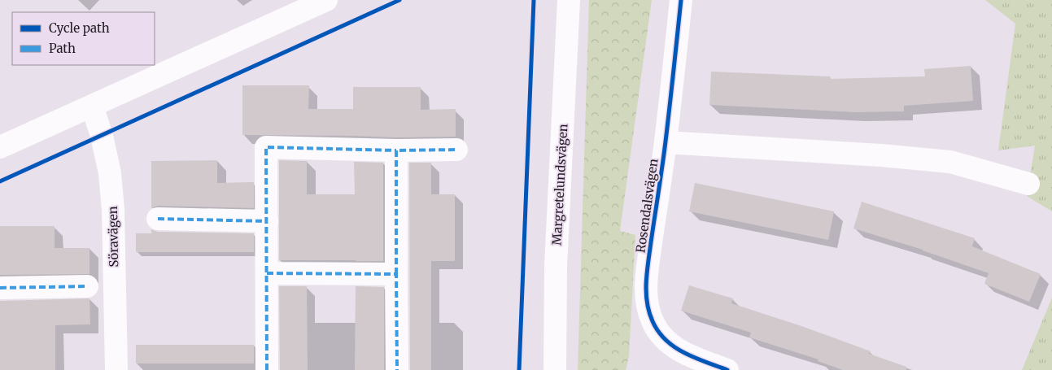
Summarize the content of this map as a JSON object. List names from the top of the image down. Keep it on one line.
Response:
{"streets":{"street":["Margretelundsvägen","Rosendalsvägen","Söravägen"]},"legend":["Cycle path","Path"]}
